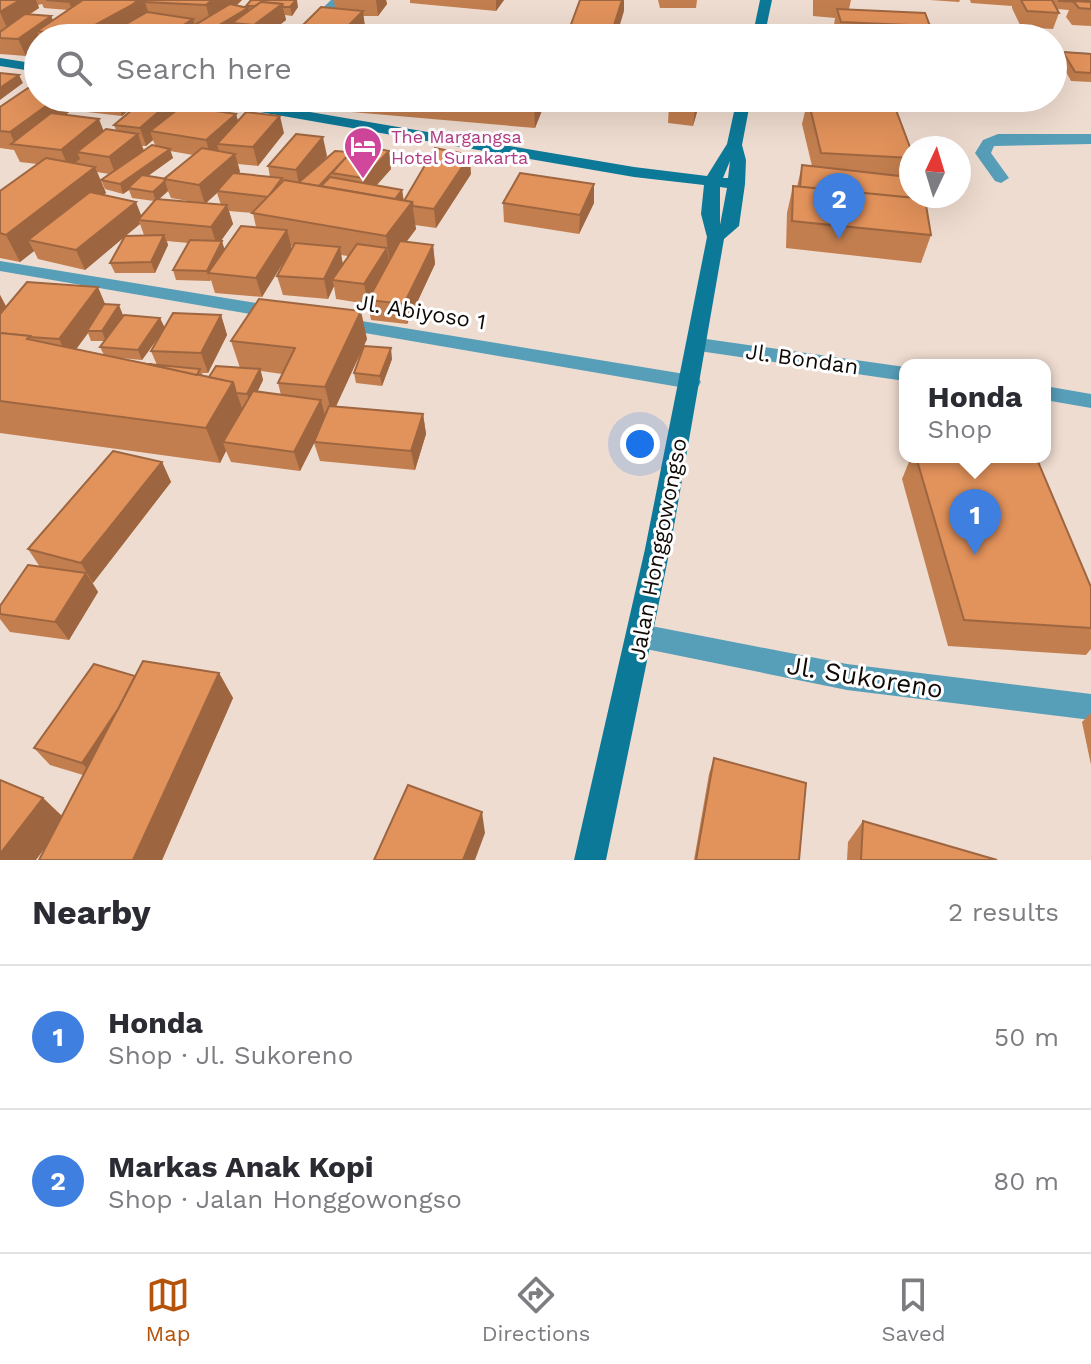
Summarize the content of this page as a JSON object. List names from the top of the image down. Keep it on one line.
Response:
{"streets":{"main road":["Jalan Honggowongso"],"street":["Jl. Abiyoso 1","Jl. Bondan","Jl. Sukoreno"]},"crossings":[["Jl. Abiyoso 1","Jalan Honggowongso"],["Jl. Bondan","Jalan Honggowongso"],["Jalan Honggowongso","Jl. Sukoreno"]],"places":{"hotel":["The Margangsa Hotel Surakarta"]},"north":"top","page":{"search":"Search here","pins":["2","1"],"popup":["Honda","Shop"],"heading":["Nearby","2 results"],"list":[{"mark":"1","name":"Honda","note":"Shop · Jl. Sukoreno","value":"50 m"},{"mark":"2","name":"Markas Anak Kopi","note":"Shop · Jalan Honggowongso","value":"80 m"}],"nav":["Map","Directions","Saved"]}}
